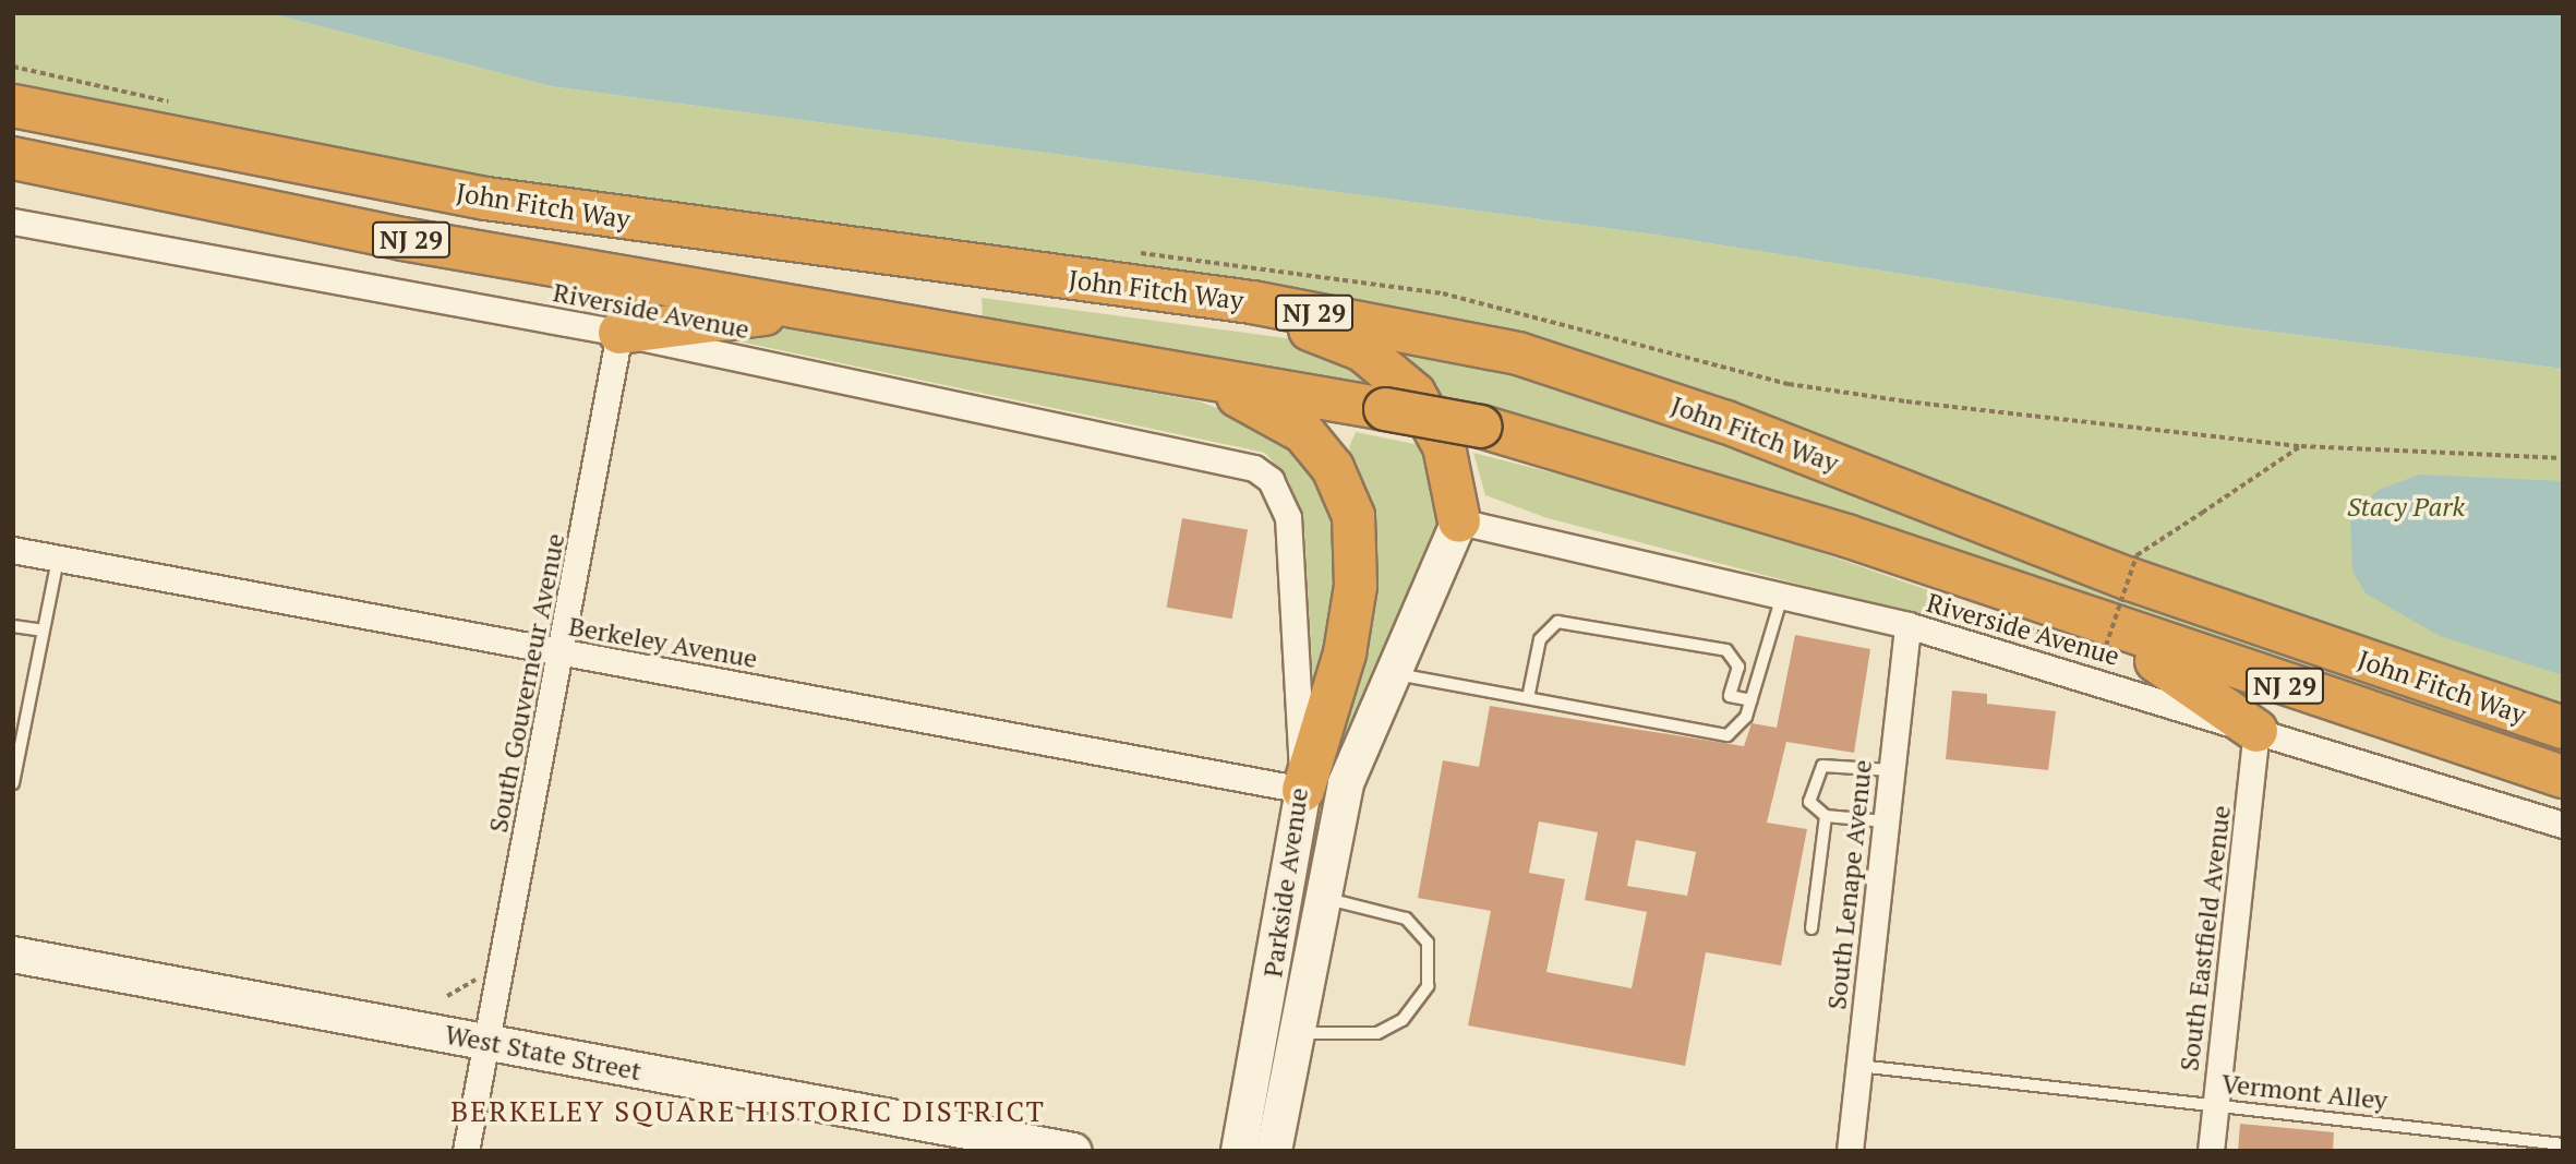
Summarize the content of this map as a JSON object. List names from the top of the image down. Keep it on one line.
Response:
{"streets":{"highway":["John Fitch Way","NJ 29"],"street":["Riverside Avenue","Berkeley Avenue","South Gouverneur Avenue","Parkside Avenue","South Lenape Avenue","South Eastfield Avenue","West State Street"],"lane":["Vermont Alley"]},"crossings":[["Riverside Avenue","South Gouverneur Avenue"],["Riverside Avenue","Parkside Avenue"],["Riverside Avenue","South Lenape Avenue"],["Riverside Avenue","South Eastfield Avenue"],["Berkeley Avenue","South Gouverneur Avenue"],["Berkeley Avenue","Parkside Avenue"],["South Gouverneur Avenue","West State Street"],["South Lenape Avenue","Vermont Alley"],["South Eastfield Avenue","Vermont Alley"]],"districts":["BERKELEY SQUARE HISTORIC DISTRICT"],"parks":["Stacy Park"]}
